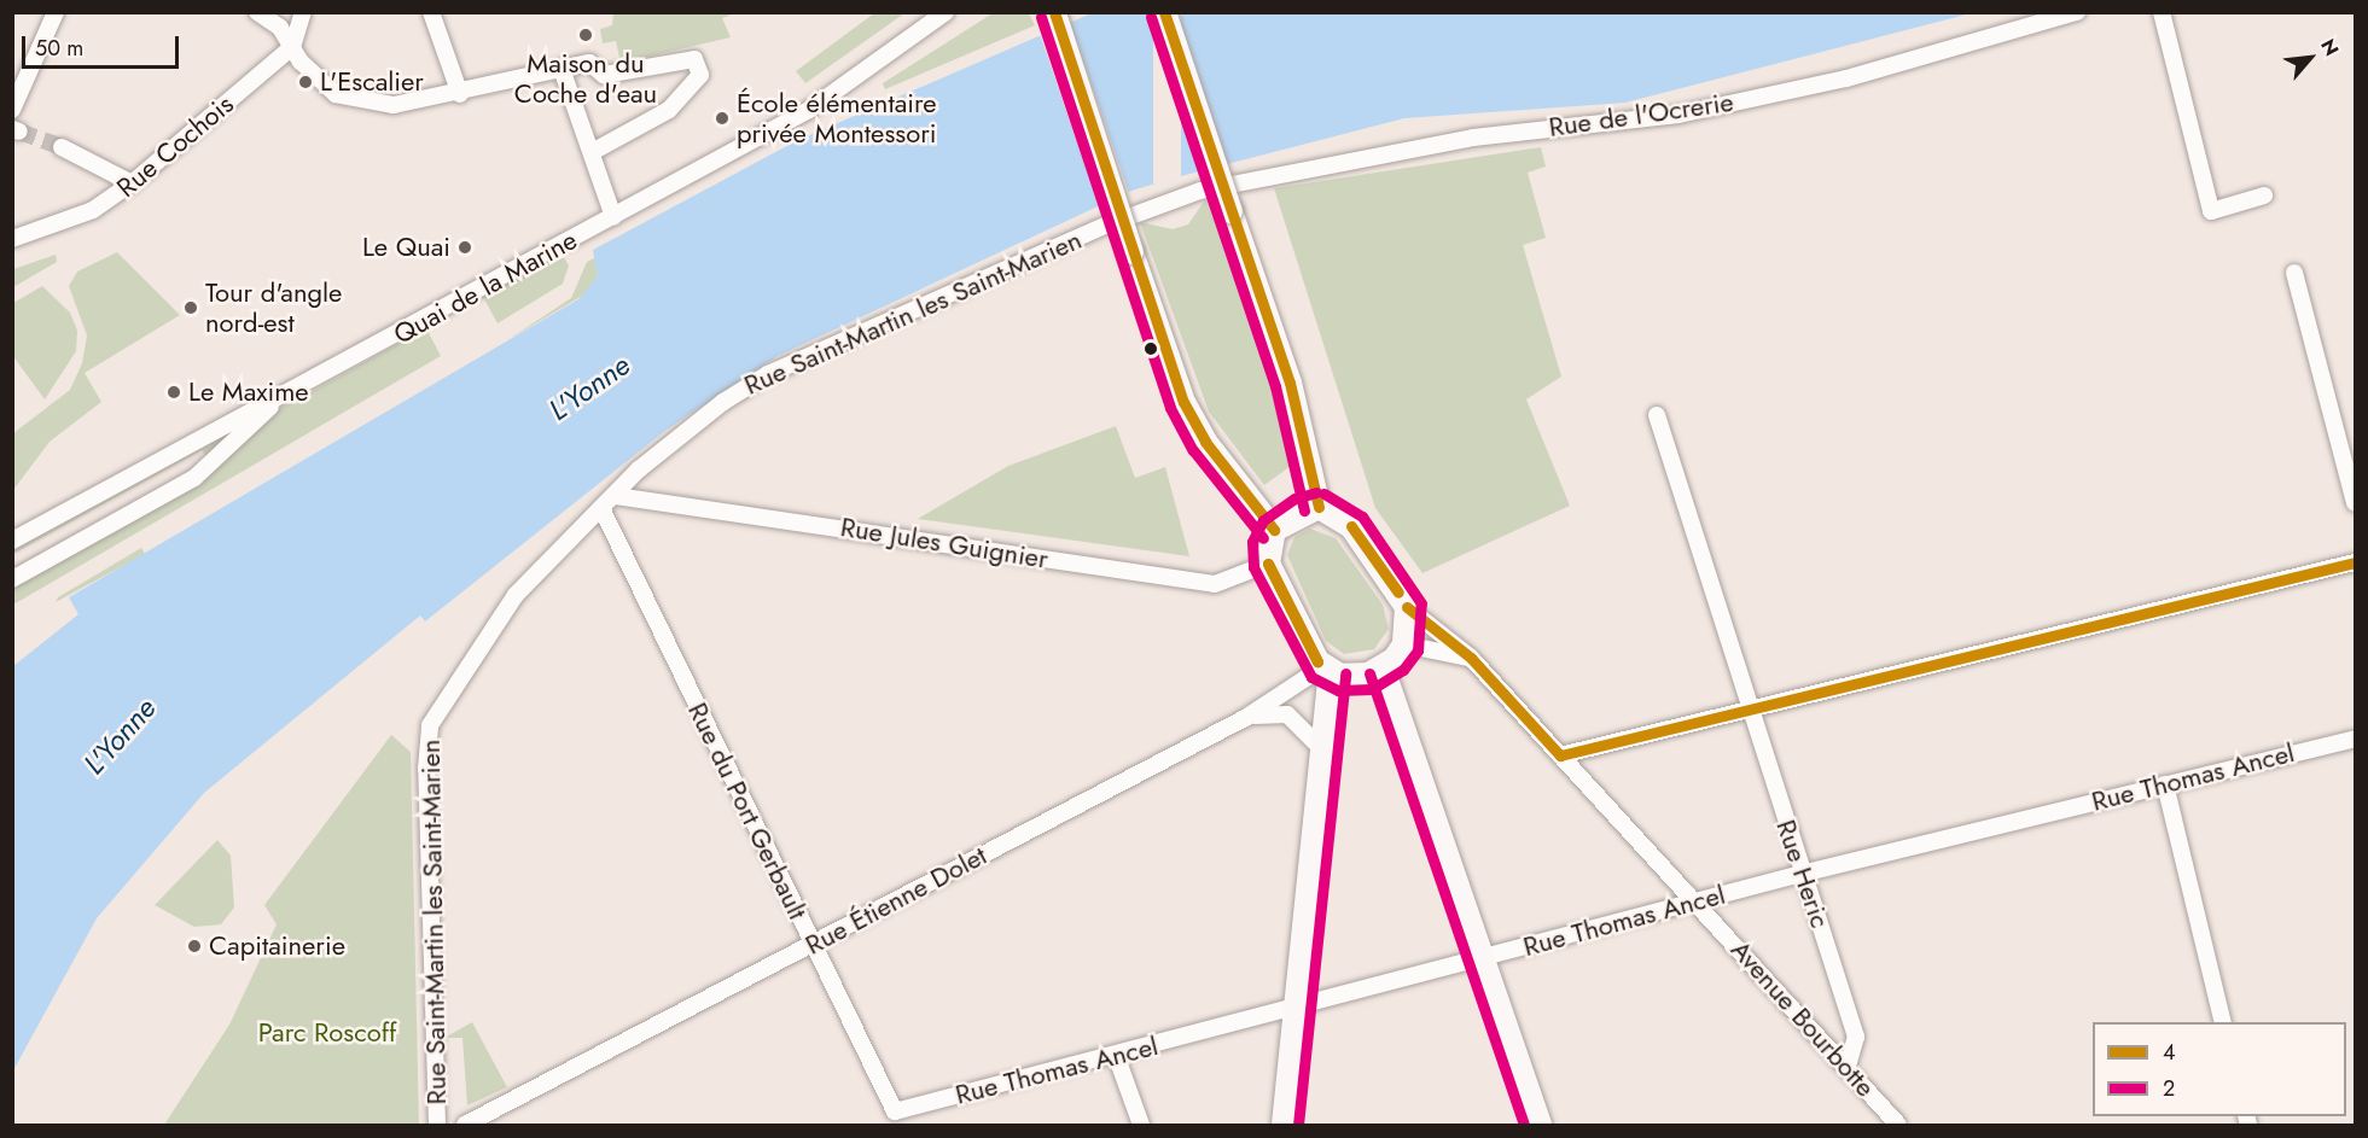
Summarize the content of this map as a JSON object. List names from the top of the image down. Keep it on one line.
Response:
{"streets":{"street":["Rue de l'Ocrerie","Rue Cochois","Quai de la Marine","Rue Saint-Martin les Saint-Marien","Rue Jules Guignier","Rue Thomas Ancel","Rue du Port Gerbault","Rue Heric","Rue Étienne Dolet","Avenue Bourbotte"]},"crossings":[["Rue de l'Ocrerie","Rue Saint-Martin les Saint-Marien"],["Rue Saint-Martin les Saint-Marien","Rue Jules Guignier"],["Rue Saint-Martin les Saint-Marien","Rue du Port Gerbault"],["Rue Thomas Ancel","Rue du Port Gerbault"],["Rue Thomas Ancel","Rue Heric"],["Rue Thomas Ancel","Avenue Bourbotte"],["Rue du Port Gerbault","Rue Étienne Dolet"],["Rue Heric","Avenue Bourbotte"]],"water":["L'Yonne"],"parks":["Parc Roscoff"],"places":["Maison du Coche d'eau","L'Escalier","École élémentaire privée Montessori","Le Quai","Tour d'angle nord-est","Le Maxime","Capitainerie"],"lines":["transit line 4","transit line 2"],"legend":["4","2"],"scale_bar":"50 m","north":"top right"}
